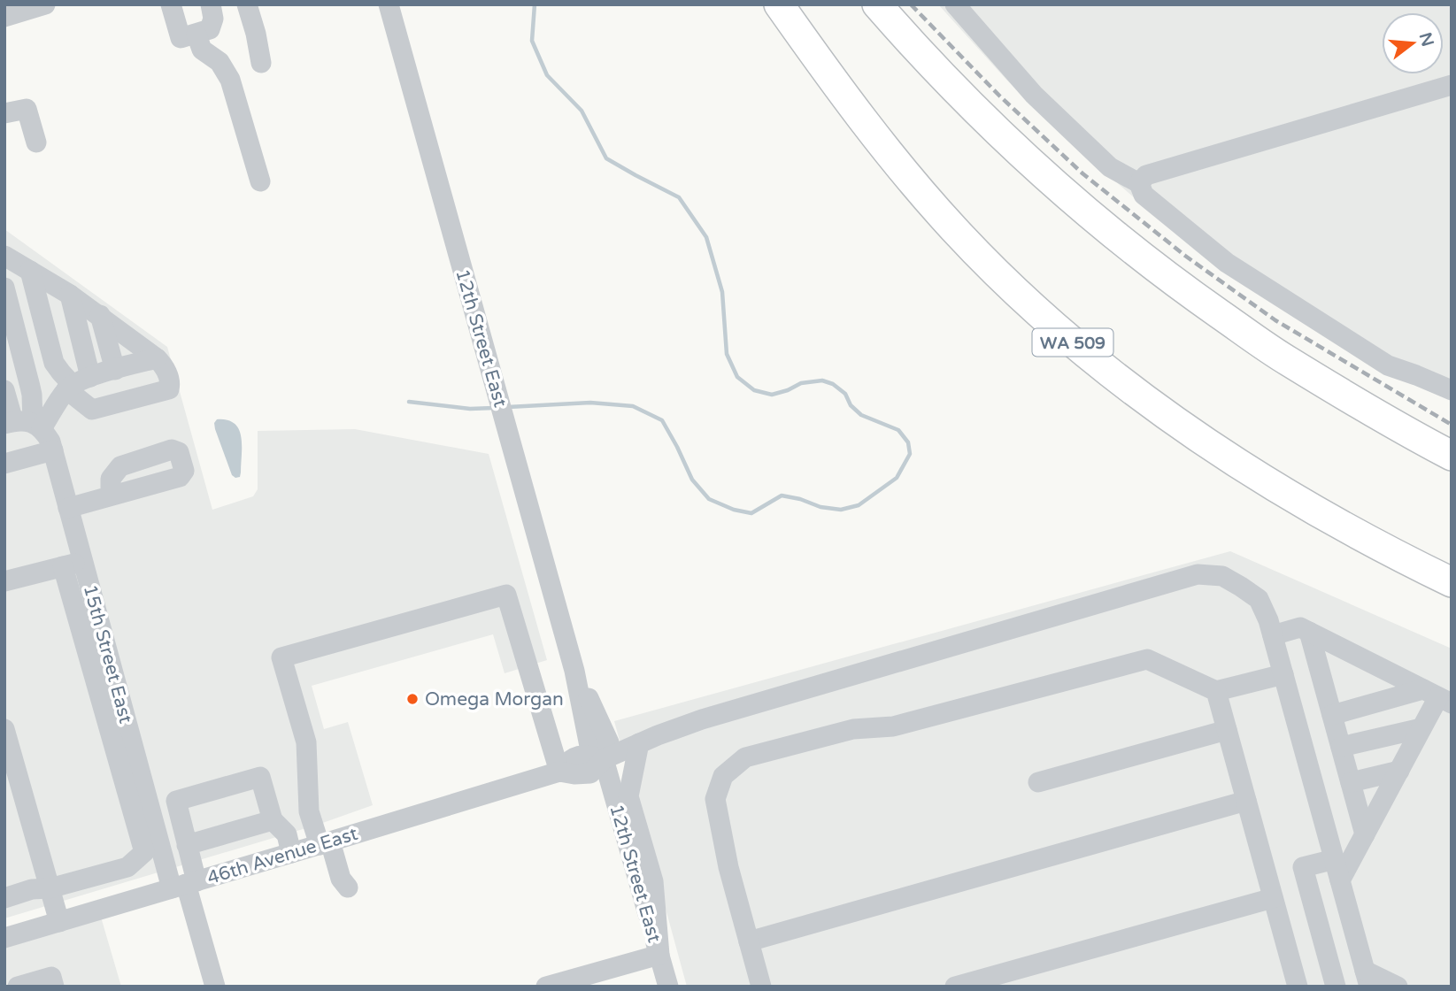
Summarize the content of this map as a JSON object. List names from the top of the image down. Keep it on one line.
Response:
{"streets":{"highway":["WA 509"],"street":["12th Street East","15th Street East","46th Avenue East"]},"crossings":[["12th Street East","46th Avenue East"],["15th Street East","46th Avenue East"]],"places":["Omega Morgan"],"north":"right"}
